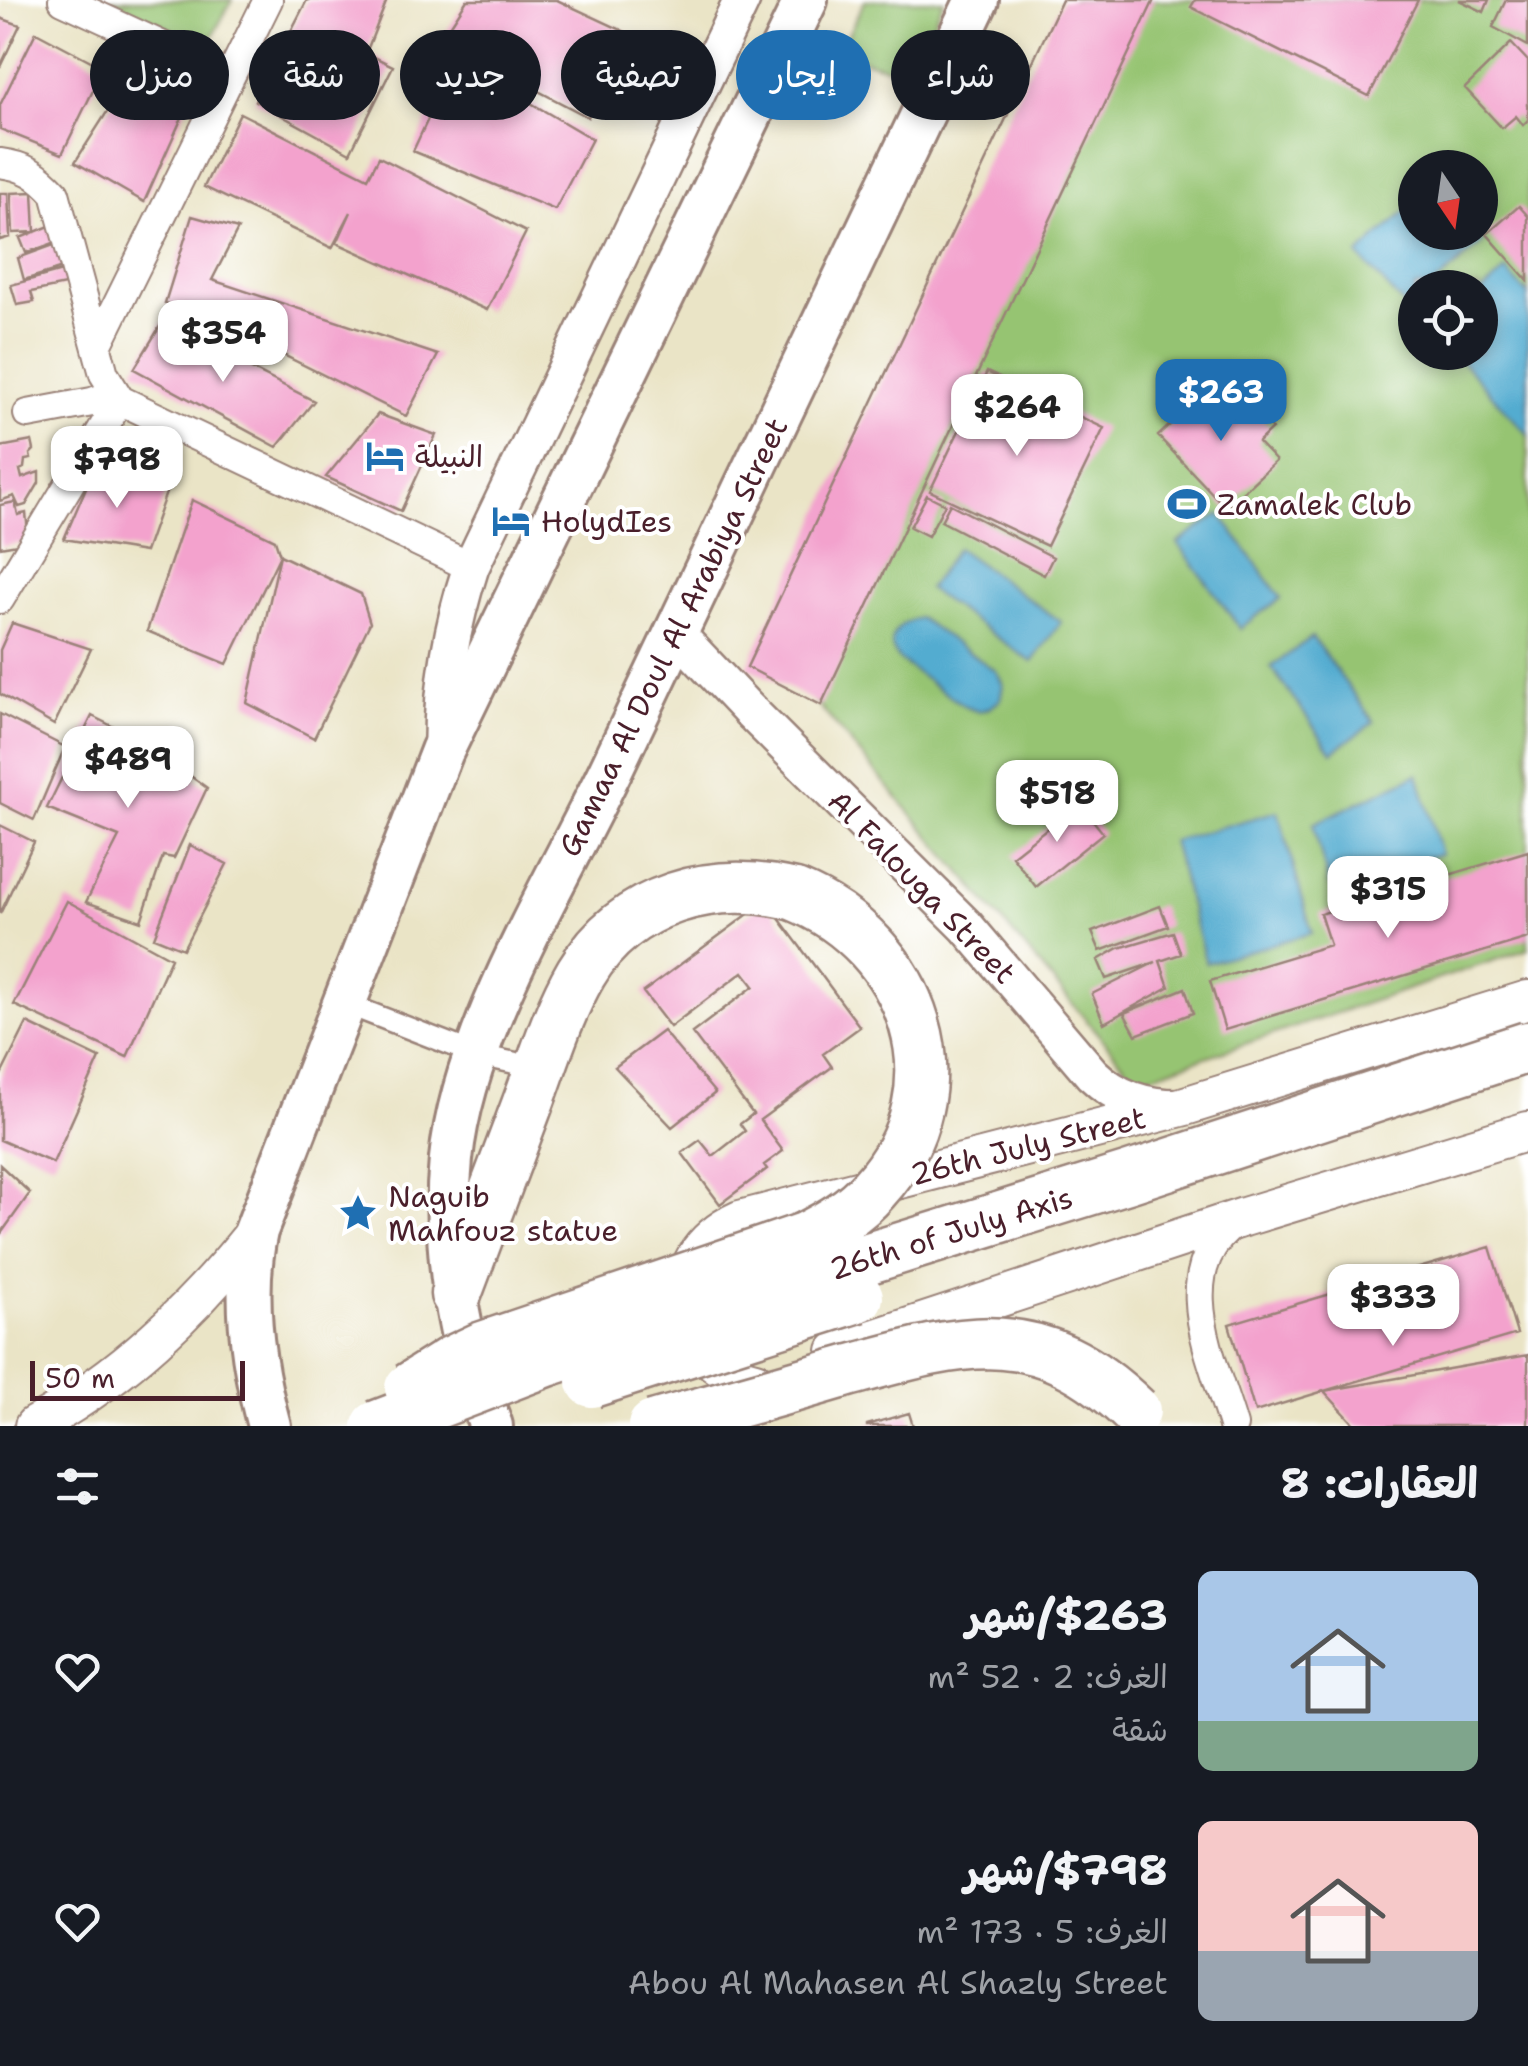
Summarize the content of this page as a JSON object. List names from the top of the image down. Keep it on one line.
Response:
{"streets":{"highway":["26th of July Axis"],"main road":["Gamaa Al Doul Al Arabiya Street","26th July Street"],"street":["Al Falouga Street"]},"crossings":[["Gamaa Al Doul Al Arabiya Street","Al Falouga Street"],["Al Falouga Street","26th July Street"]],"places":{"hotel":["النبيلة","HolydIes"],"sports":["Zamalek Club"],"place":["Naguib Mahfouz statue"]},"scale_bar":"50 m","north":"bottom","page":{"chip":["شراء","إيجار","تصفية","جديد","شقة","منزل"],"price":["$354","$263","$264","$798","$489","$518","$315","$333"],"scale":"50 m","heading":"العقارات: 8","list":[{"name":"$263/شهر","note":"الغرف: 2 · 52 m² · شقة"},{"name":"$798/شهر","note":"الغرف: 5 · 173 m² · Abou Al Mahasen Al Shazly Street"}]}}
